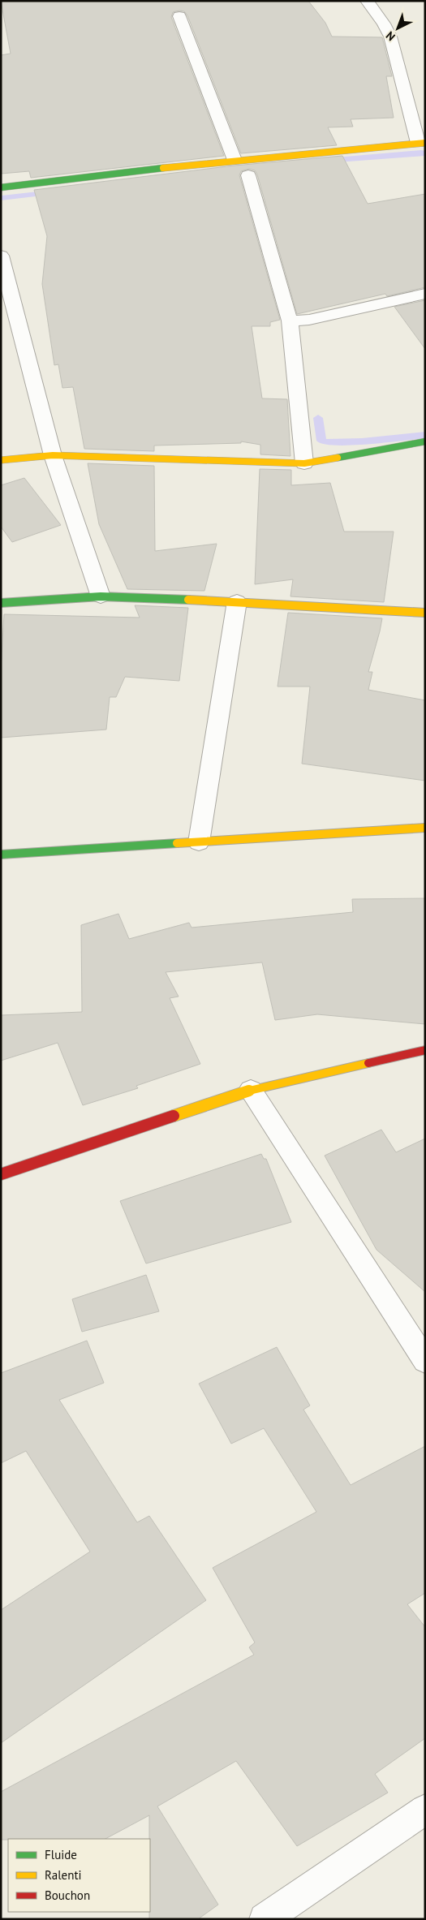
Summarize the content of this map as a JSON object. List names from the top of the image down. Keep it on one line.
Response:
{"legend":["Fluide","Ralenti","Bouchon"],"north":"bottom left"}
